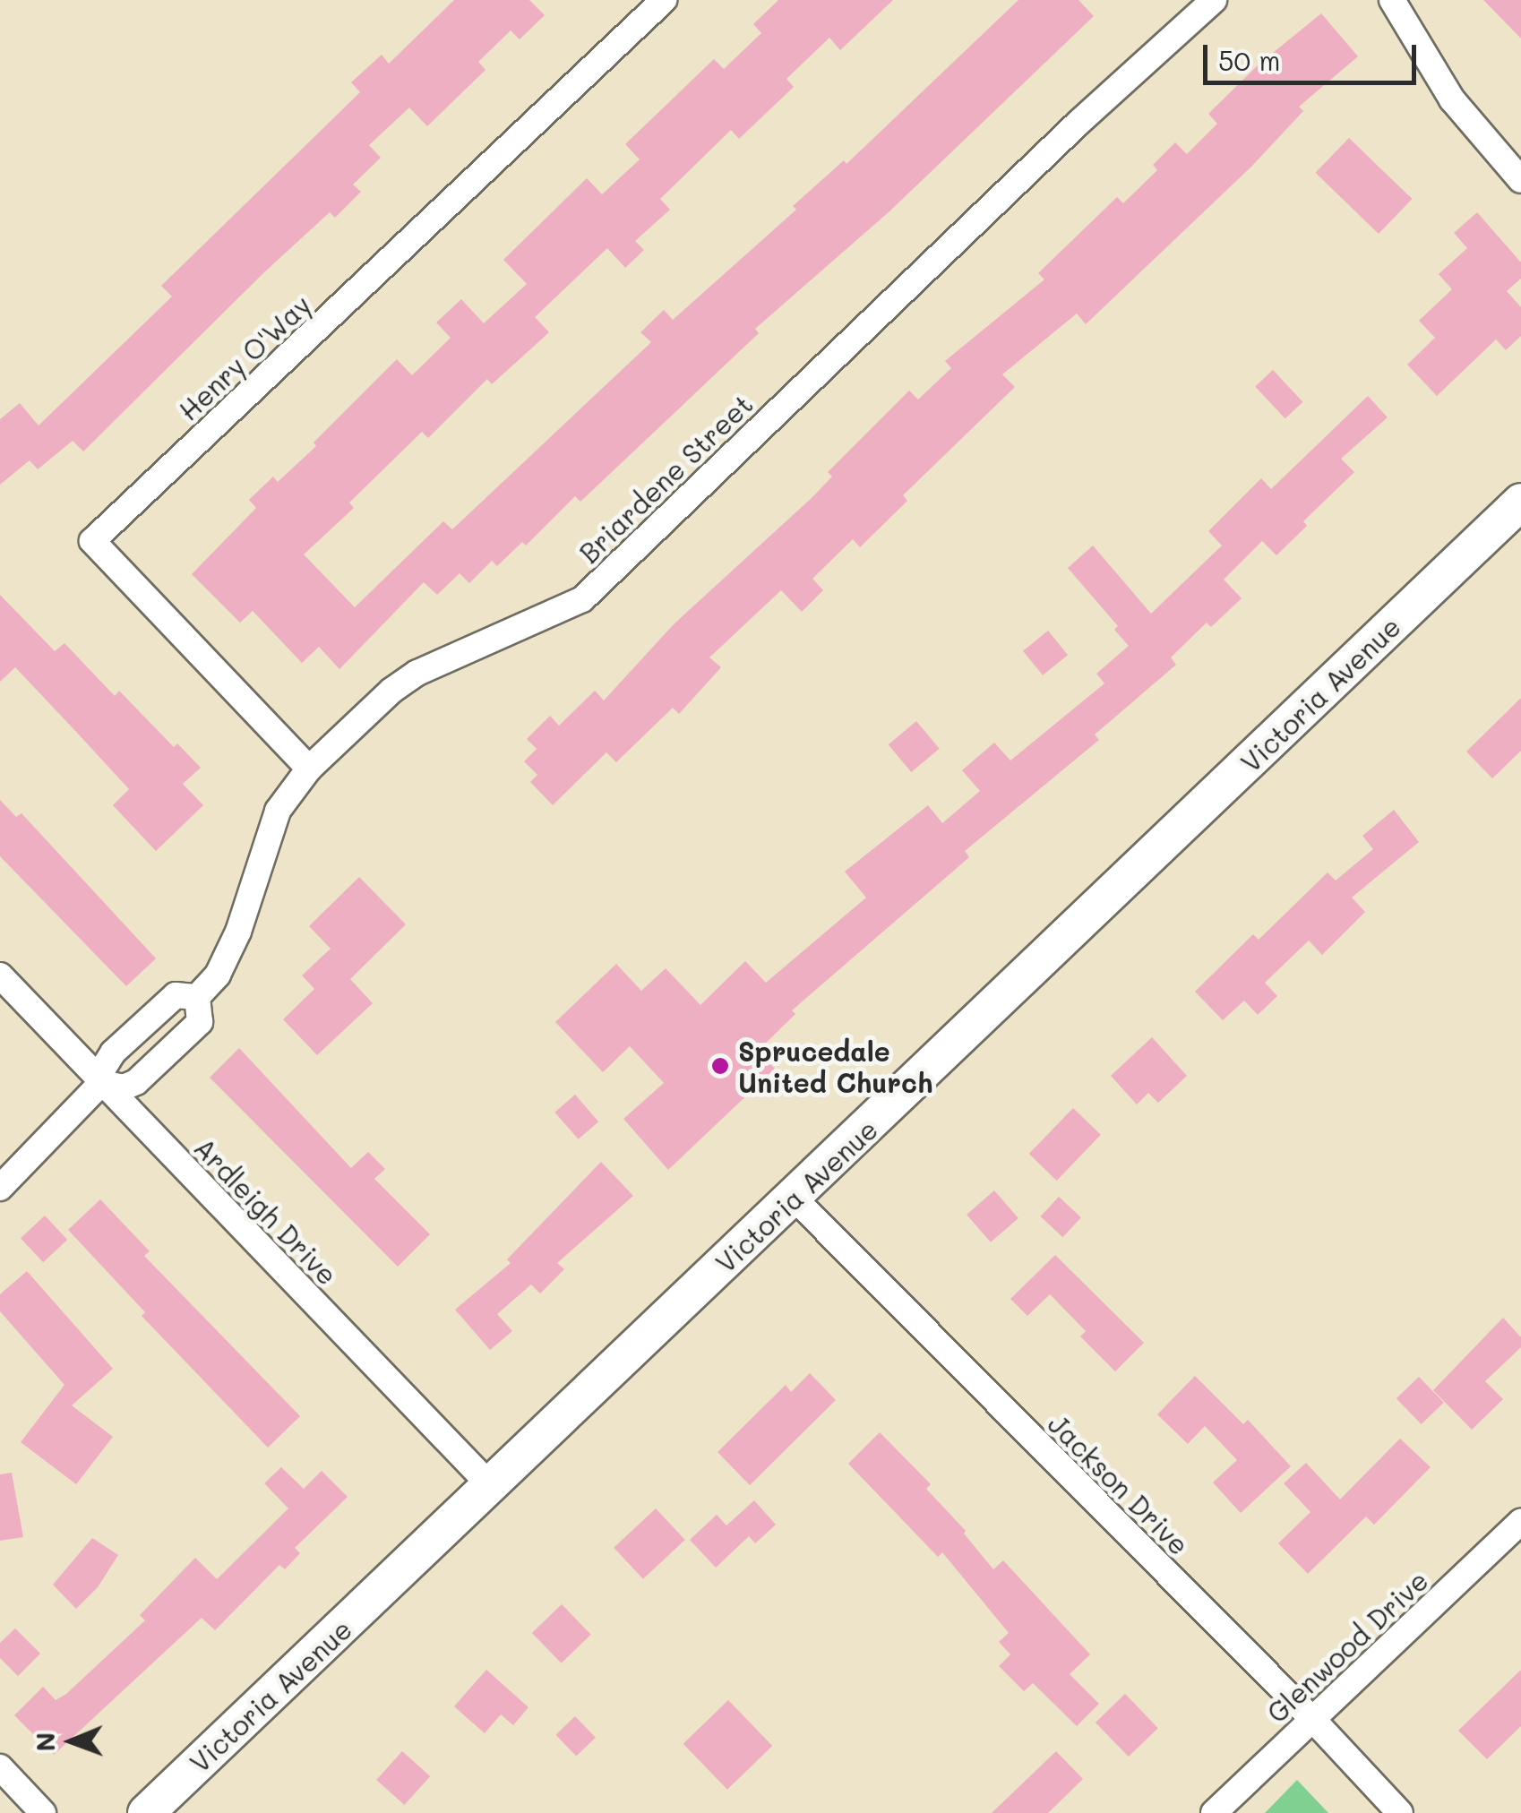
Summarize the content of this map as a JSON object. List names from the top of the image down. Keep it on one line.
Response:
{"streets":{"street":["Henry O'Way","Briardene Street","Victoria Avenue","Ardleigh Drive","Jackson Drive","Glenwood Drive"]},"crossings":[["Henry O'Way","Briardene Street"],["Briardene Street","Ardleigh Drive"],["Victoria Avenue","Ardleigh Drive"],["Victoria Avenue","Jackson Drive"],["Jackson Drive","Glenwood Drive"]],"places":["Sprucedale United Church"],"scale_bar":"50 m","north":"left"}
